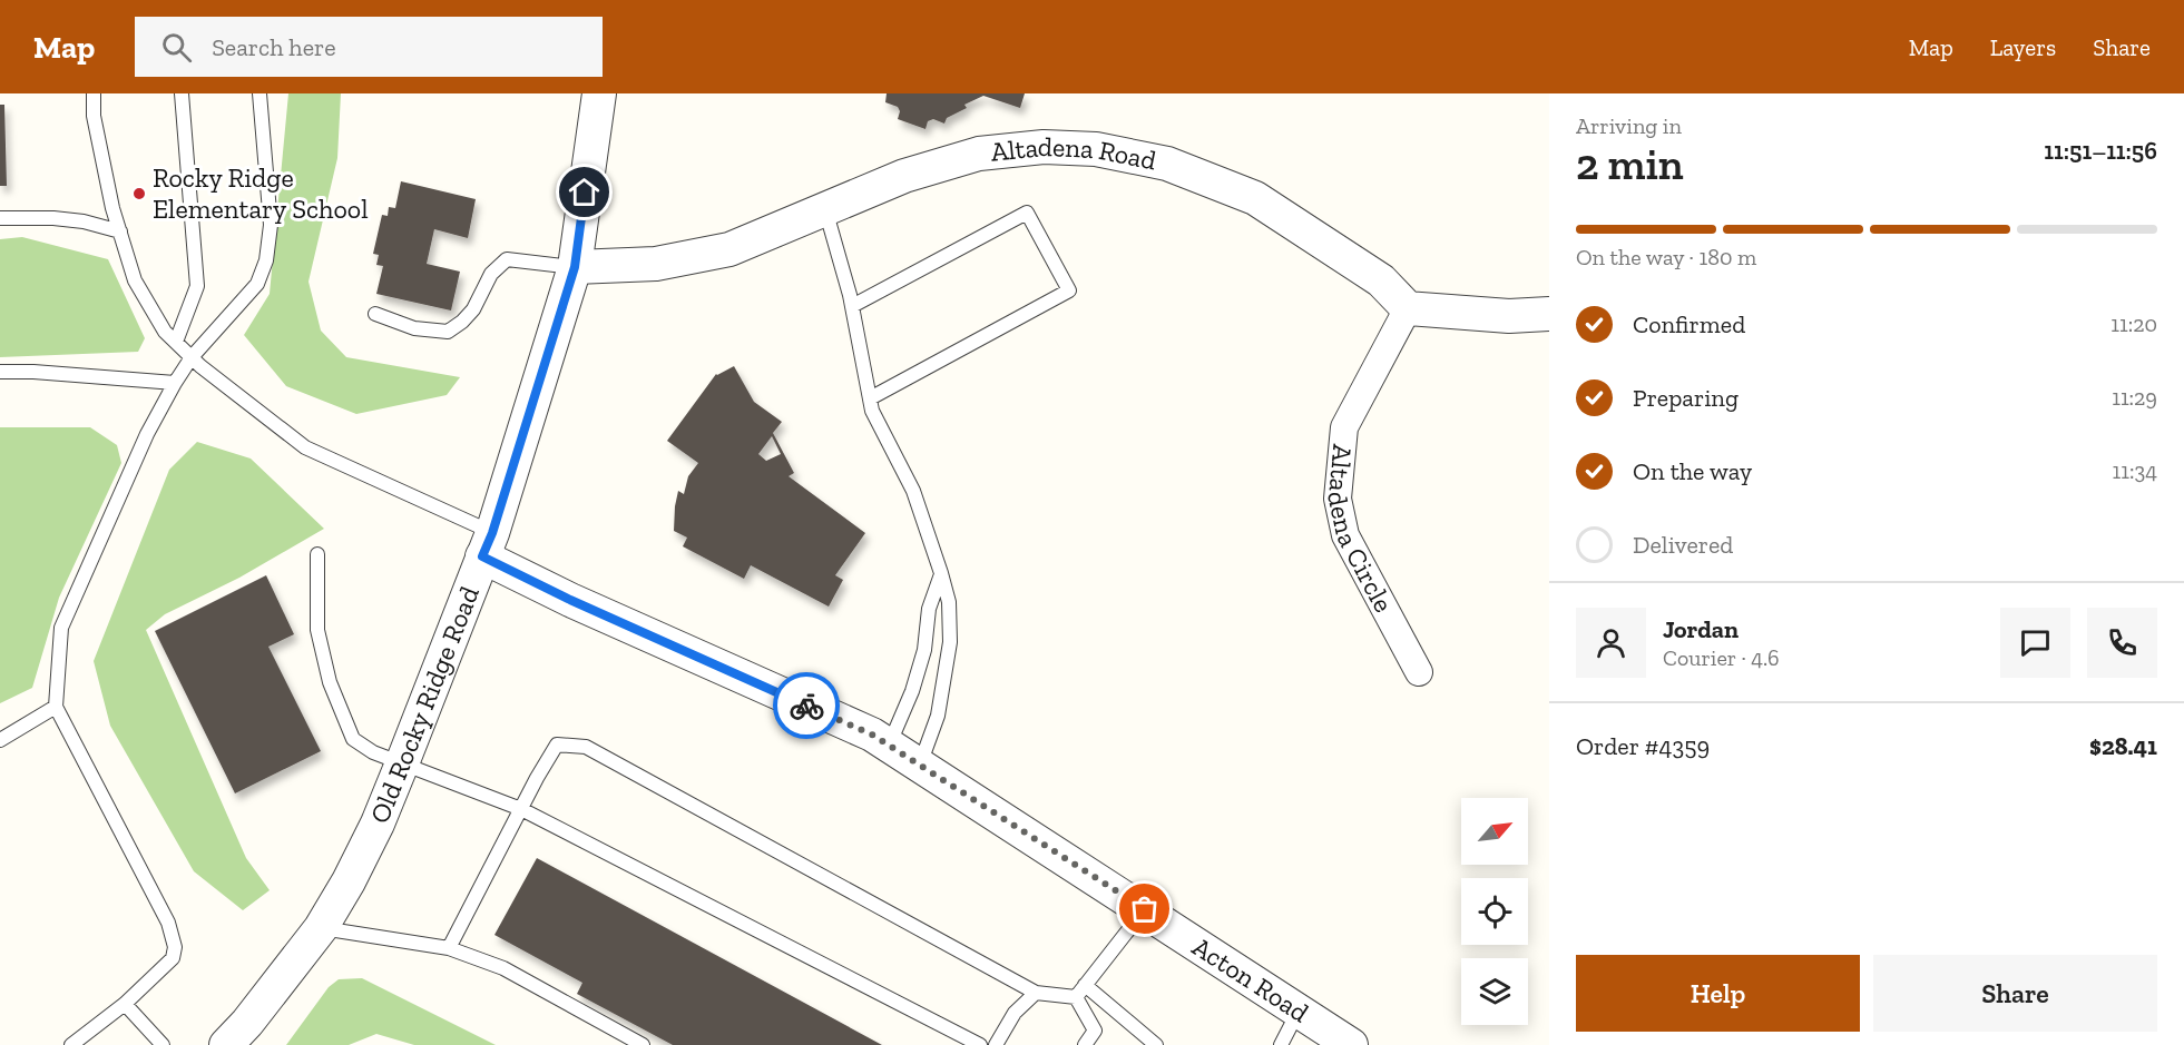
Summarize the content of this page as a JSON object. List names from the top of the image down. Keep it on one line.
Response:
{"streets":{"street":["Altadena Road","Altadena Circle","Old Rocky Ridge Road","Acton Road"]},"crossings":[["Altadena Road","Altadena Circle"],["Altadena Road","Old Rocky Ridge Road"],["Old Rocky Ridge Road","Acton Road"]],"places":["Rocky Ridge Elementary School"],"north":"top right","page":{"header":"Map","search":"Search here","nav":["Map","Layers","Share"],"heading":["2 min","Arriving in","11:51–11:56"],"panel":["Jordan","Courier · 4.6","Order #4359","$28.41"],"bar":"On the way · 180 m","list":[["Confirmed","11:20"],["Preparing","11:29"],["On the way","11:34"],"Delivered"],"buttons":["Help","Share"]}}
